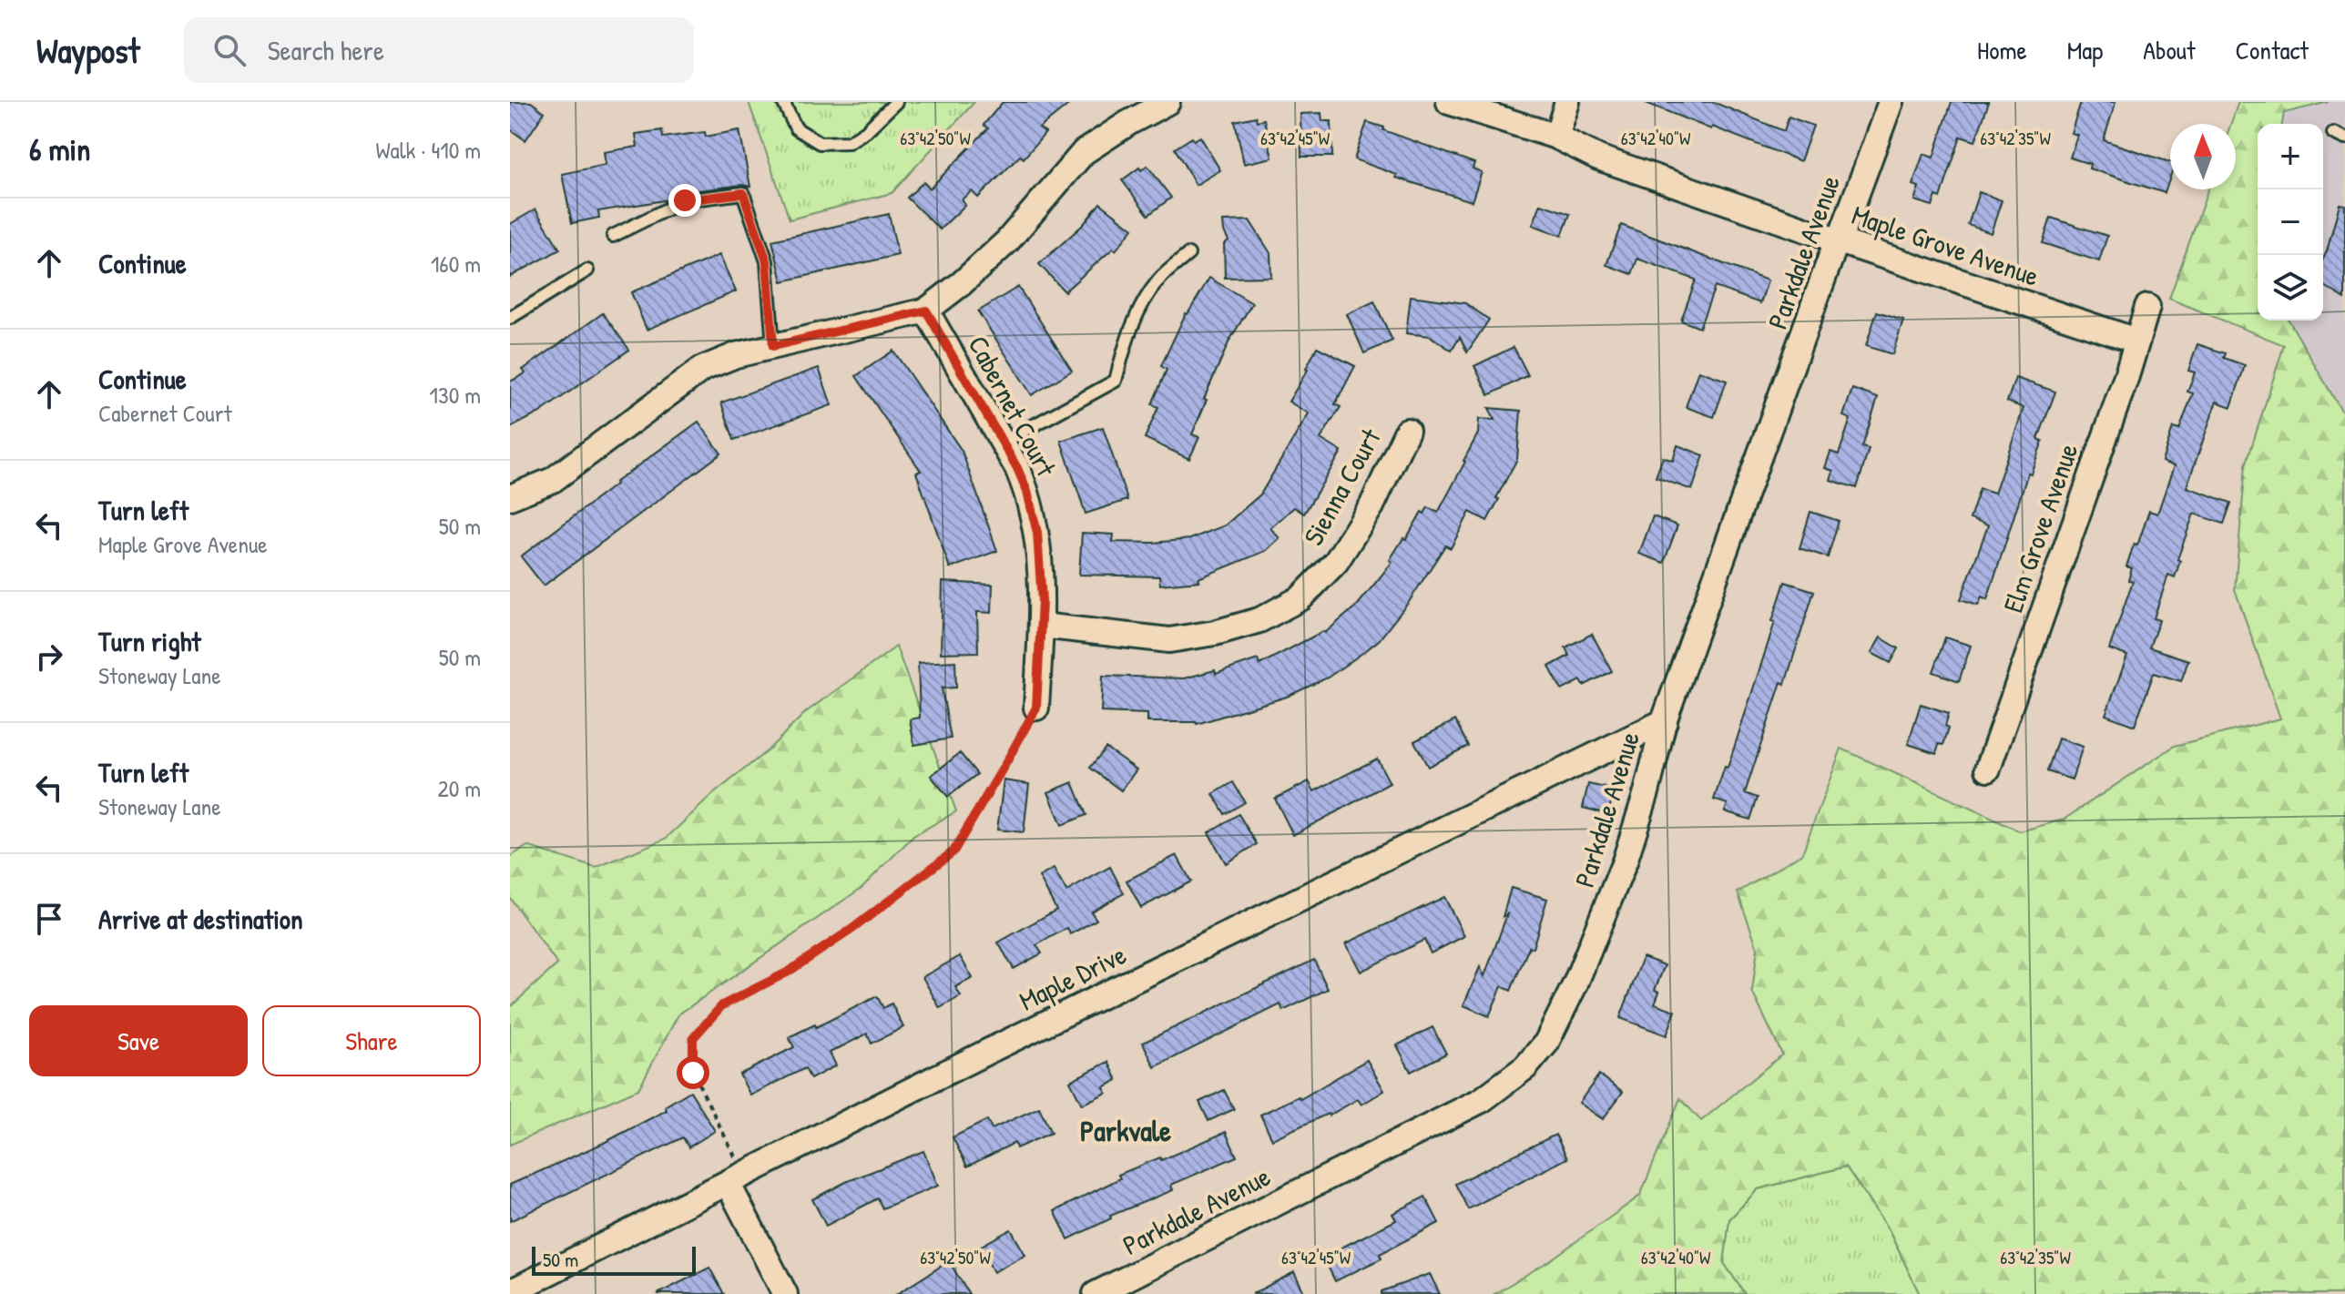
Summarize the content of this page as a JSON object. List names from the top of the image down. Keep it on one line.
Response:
{"streets":{"street":["Maple Grove Avenue","Parkdale Avenue","Cabernet Court","Sienna Court","Elm Grove Avenue","Maple Drive"]},"crossings":[["Maple Grove Avenue","Parkdale Avenue"],["Maple Grove Avenue","Elm Grove Avenue"],["Parkdale Avenue","Maple Drive"],["Cabernet Court","Sienna Court"]],"districts":["Parkvale"],"scale_bar":"50 m","north":"top","page":{"header":"Waypost","search":"Search here","nav":["Home","Map","About","Contact"],"heading":["6 min","Walk · 410 m"],"map_buttons":["+","−"],"list":[["Continue","160 m"],["Continue","Cabernet Court","130 m"],["Turn left","Maple Grove Avenue","50 m"],["Turn right","Stoneway Lane","50 m"],["Turn left","Stoneway Lane","20 m"],"Arrive at destination"],"buttons":["Save","Share"],"scale":"50 m"},"coordinates":["63°42'50\"W","63°42'45\"W","63°42'40\"W","63°42'35\"W"]}
